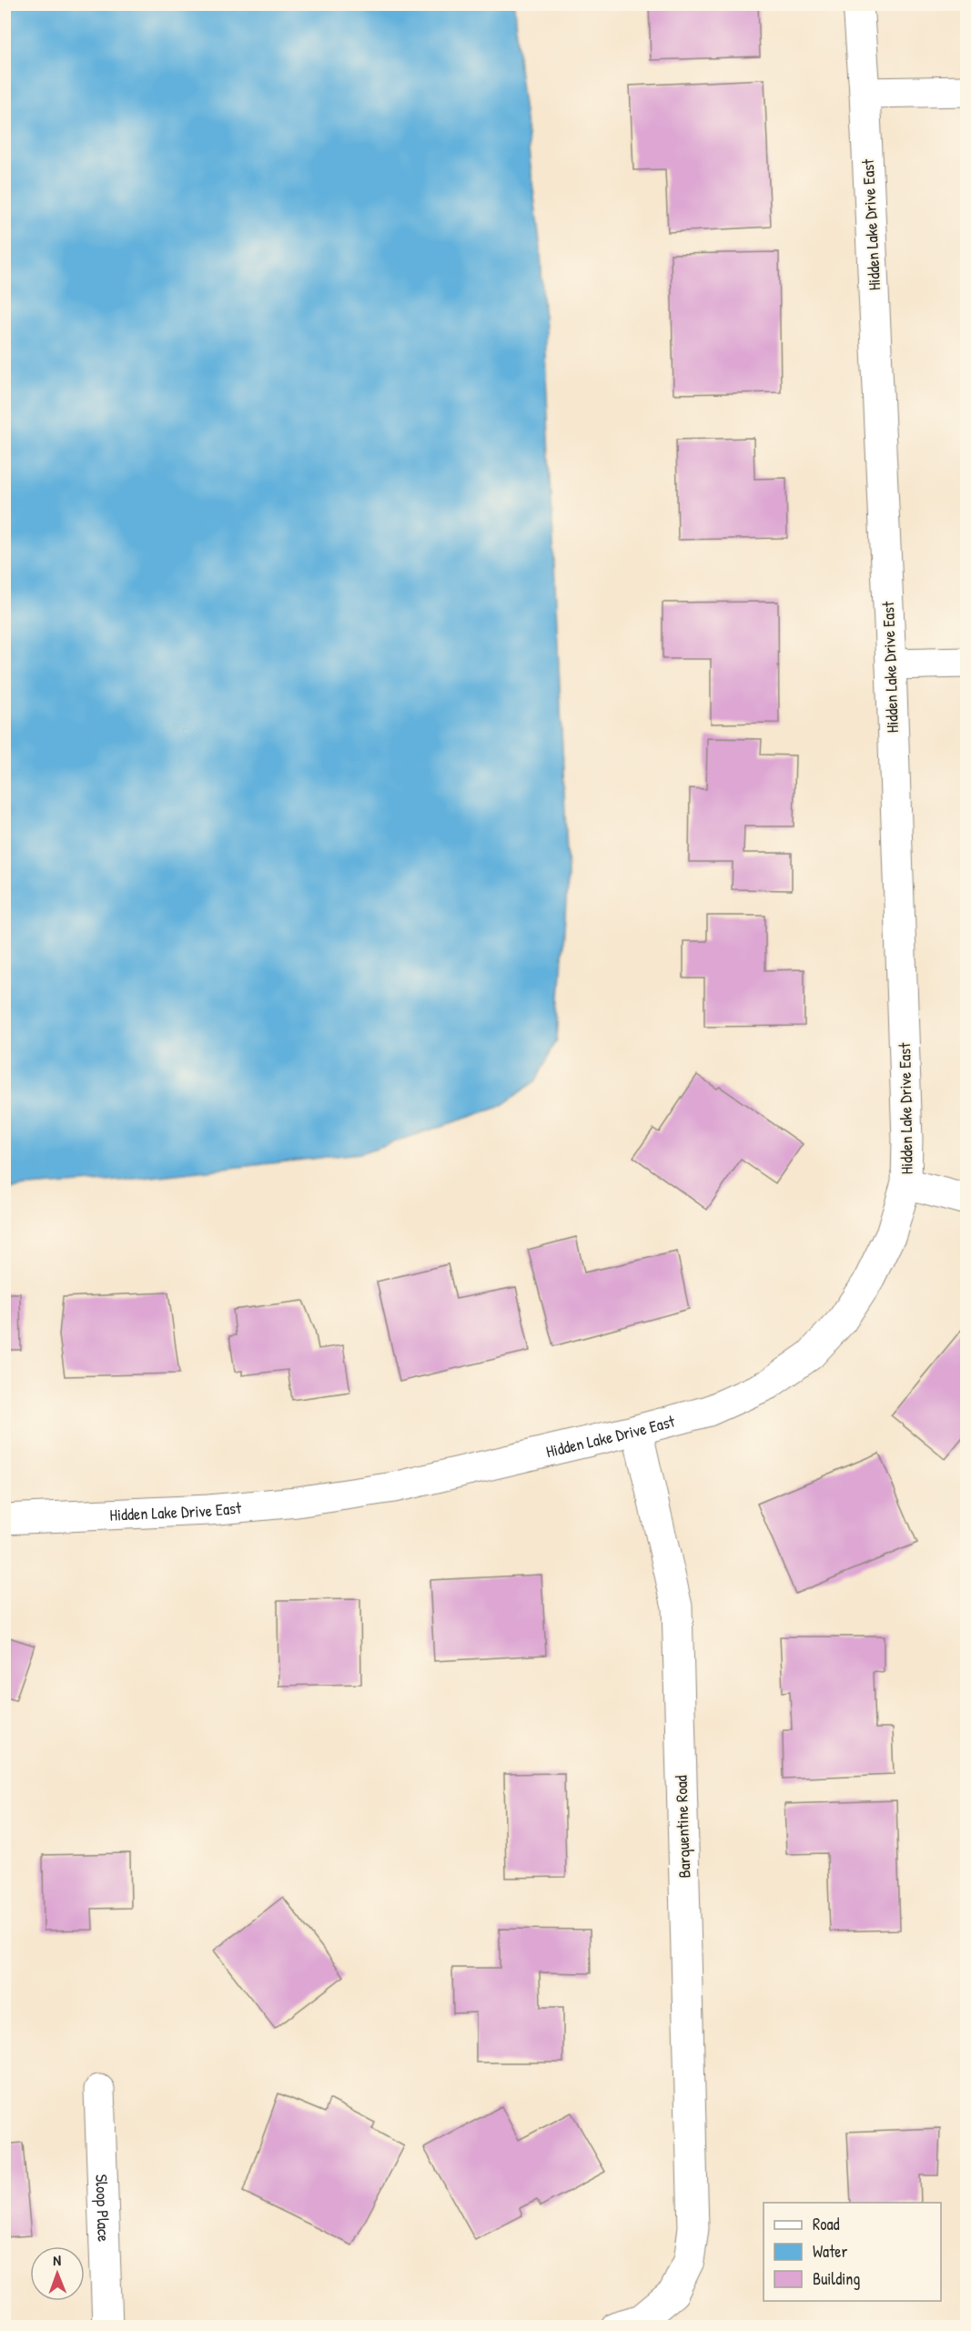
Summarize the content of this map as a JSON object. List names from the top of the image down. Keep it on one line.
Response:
{"streets":{"street":["Hidden Lake Drive East","Barquentine Road","Sloop Place"]},"crossings":[["Hidden Lake Drive East","Barquentine Road"]],"legend":["Road","Water","Building"],"north":"top"}
